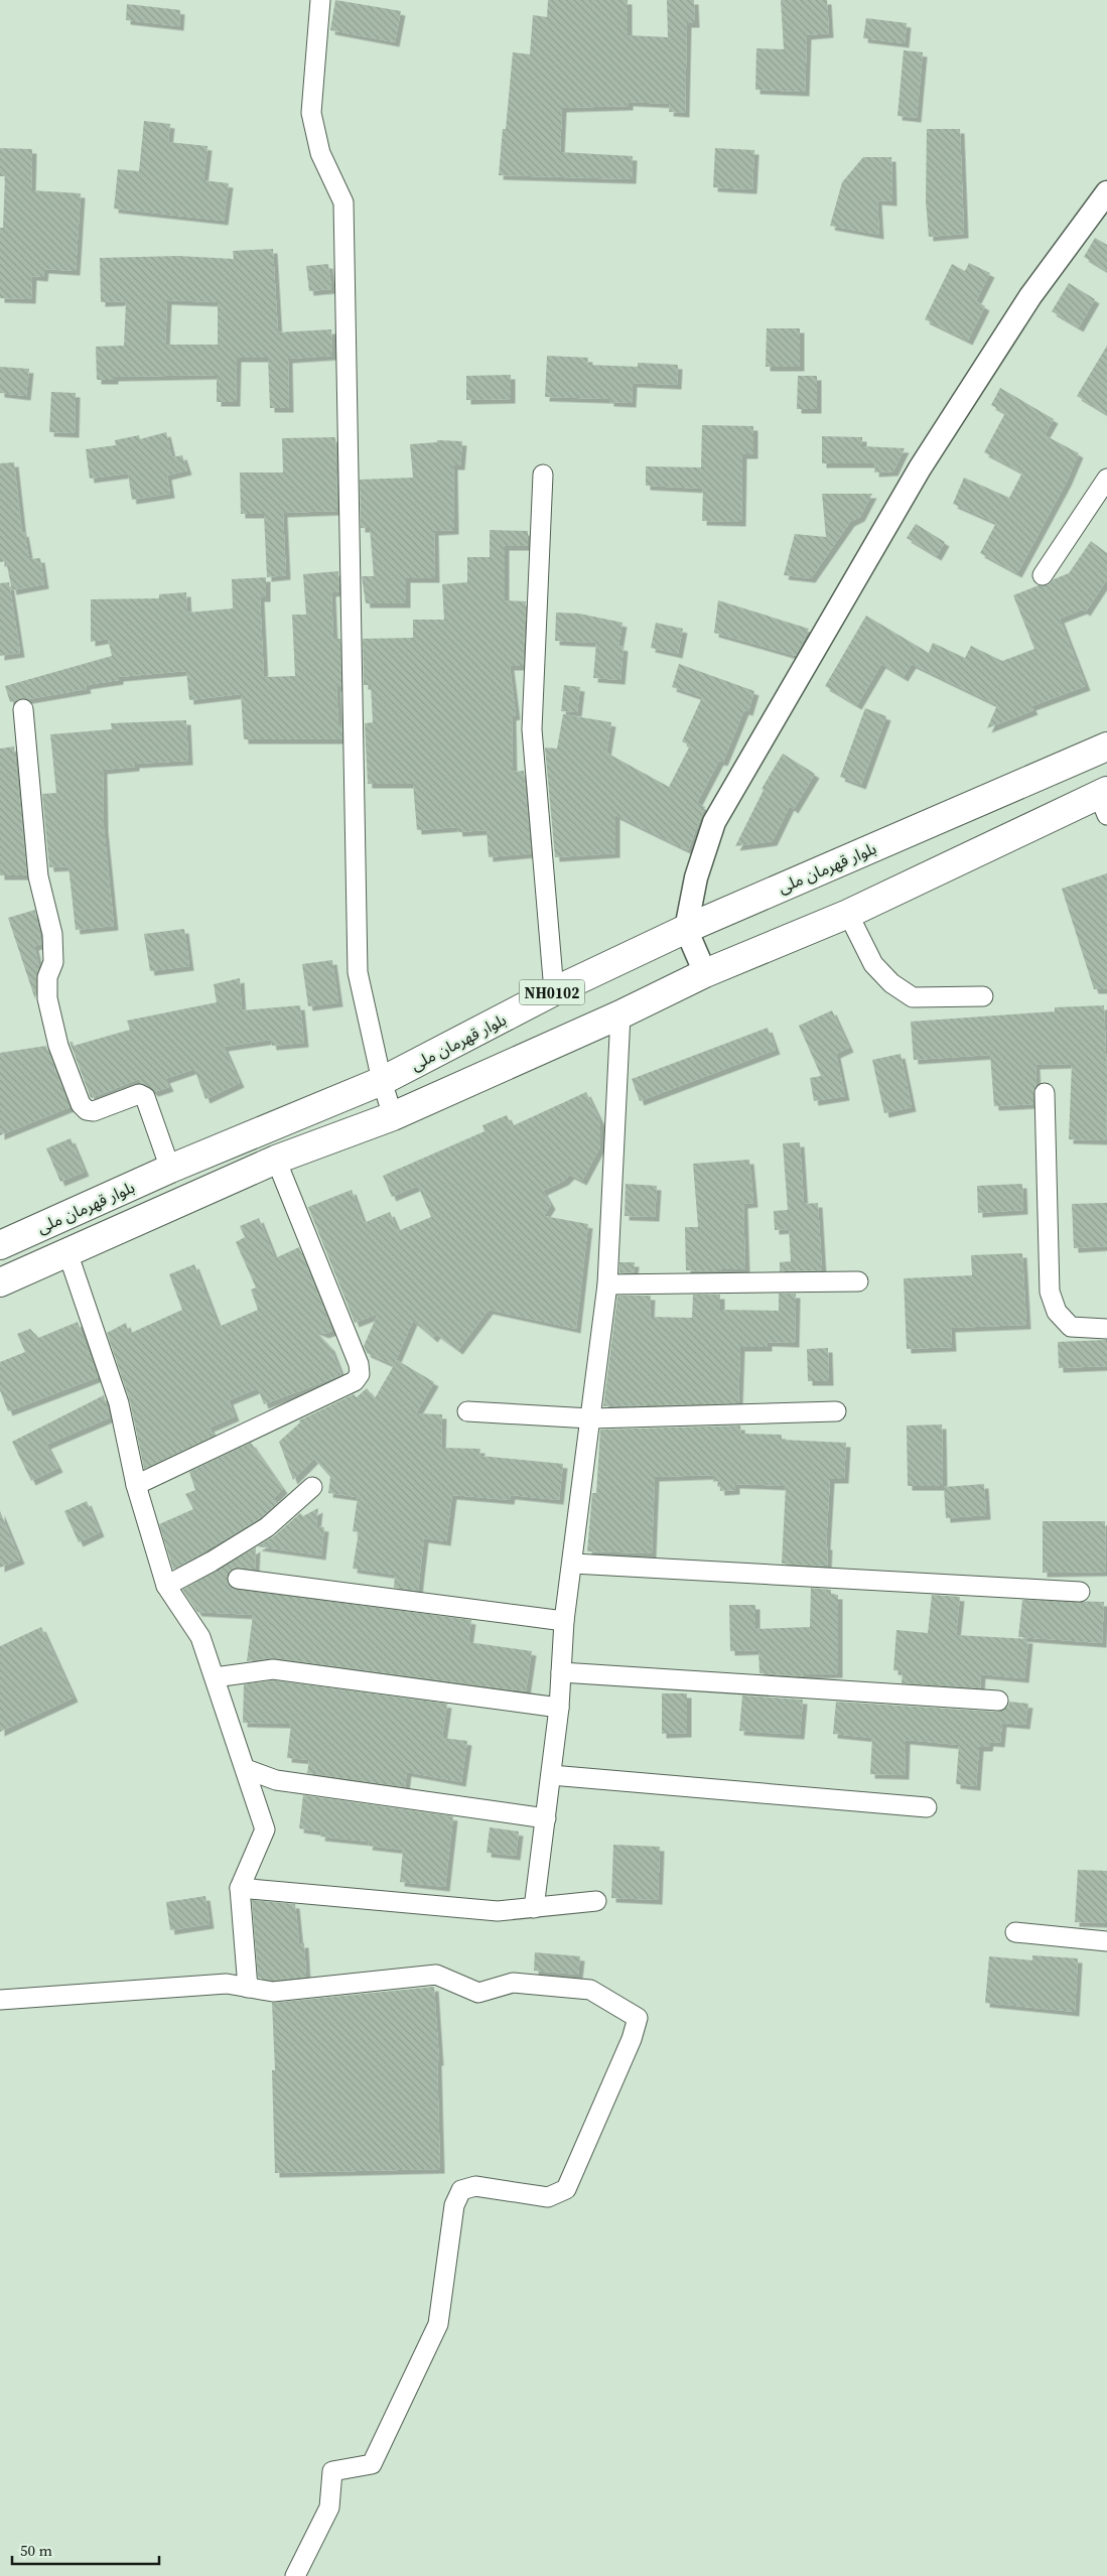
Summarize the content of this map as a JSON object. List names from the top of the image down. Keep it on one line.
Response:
{"streets":{"highway":["بلوار قهرمان ملی","NH0102"]},"scale_bar":"50 m"}
